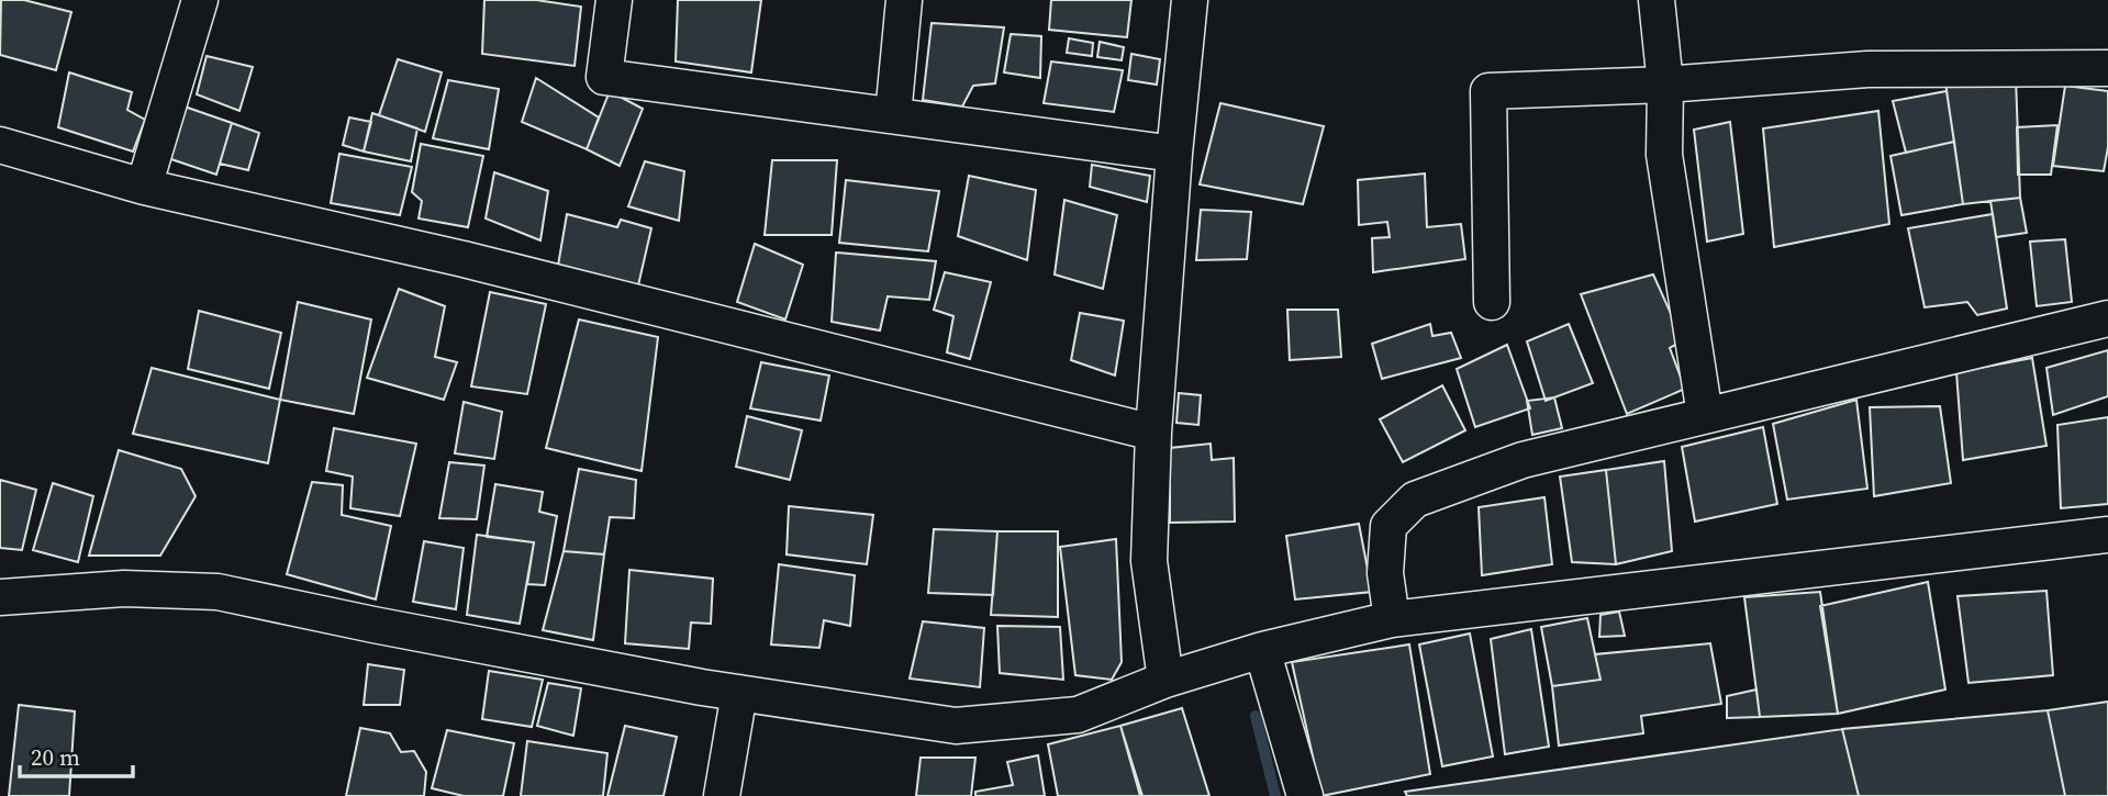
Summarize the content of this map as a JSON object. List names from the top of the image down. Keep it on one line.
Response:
{"scale_bar":"20 m"}
